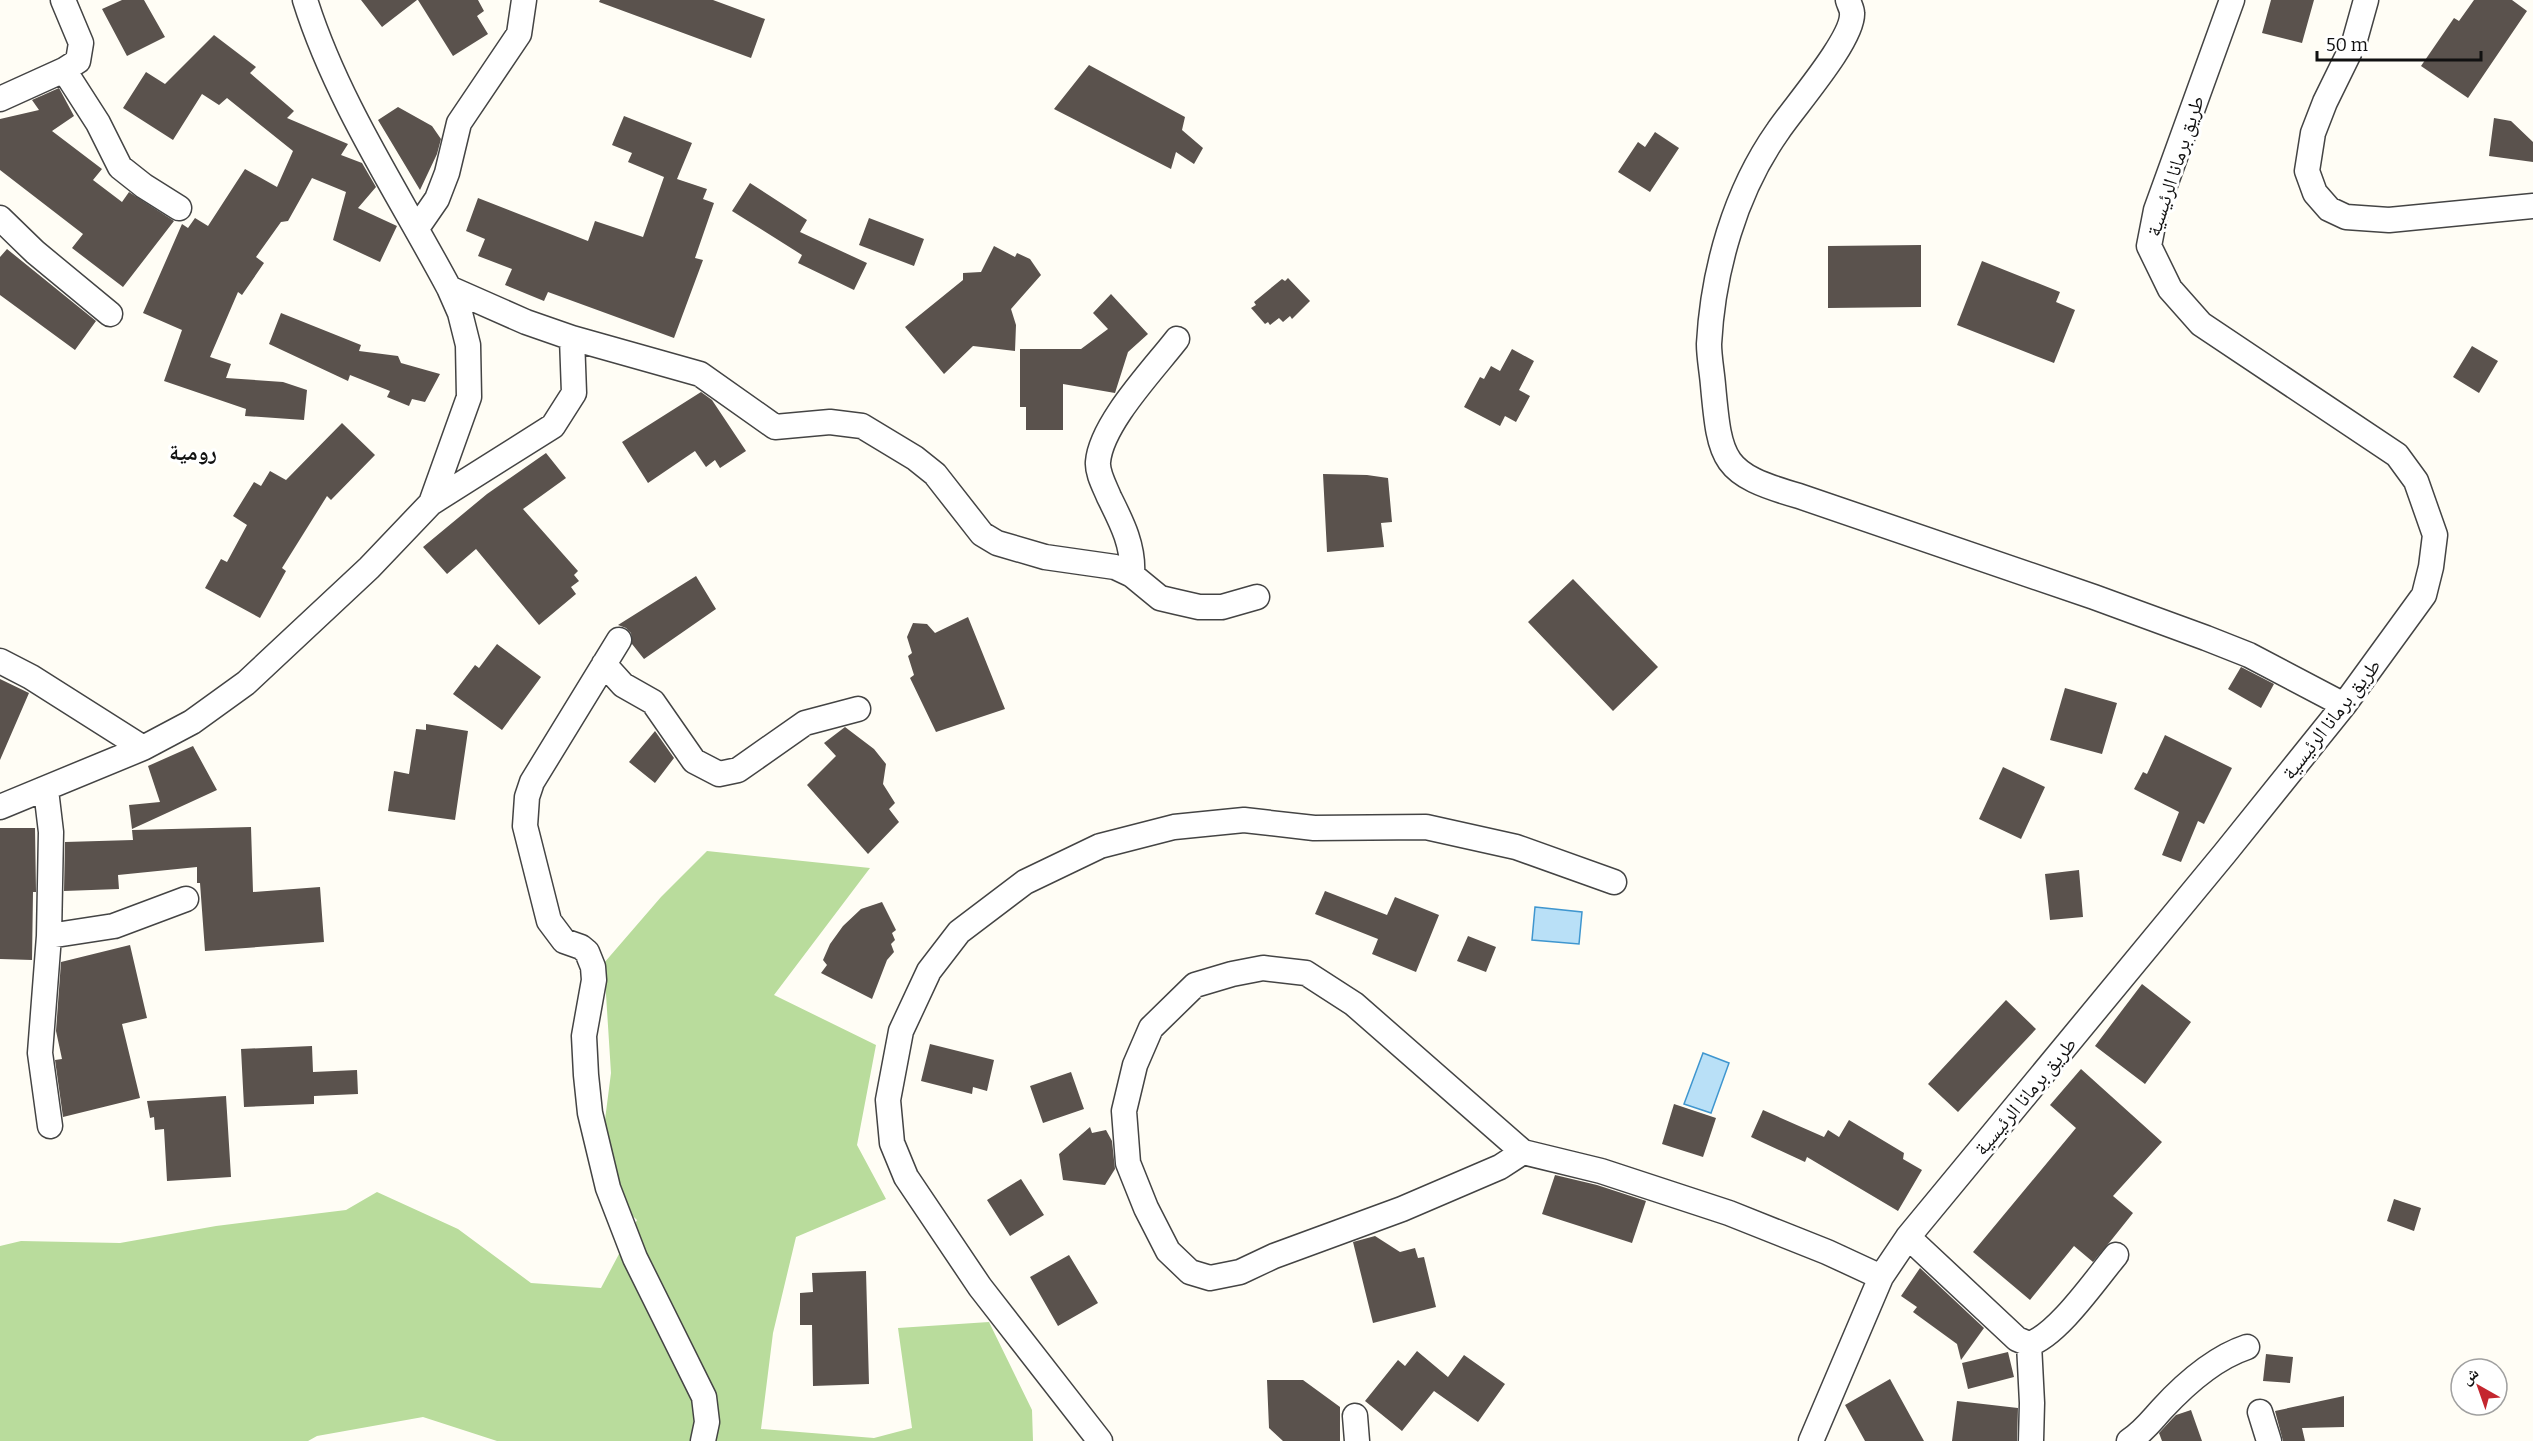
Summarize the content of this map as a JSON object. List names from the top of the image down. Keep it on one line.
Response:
{"streets":{"street":["طريق برمانا الرئيسية"]},"districts":["رومية"],"scale_bar":"50 m","north":"top left"}
